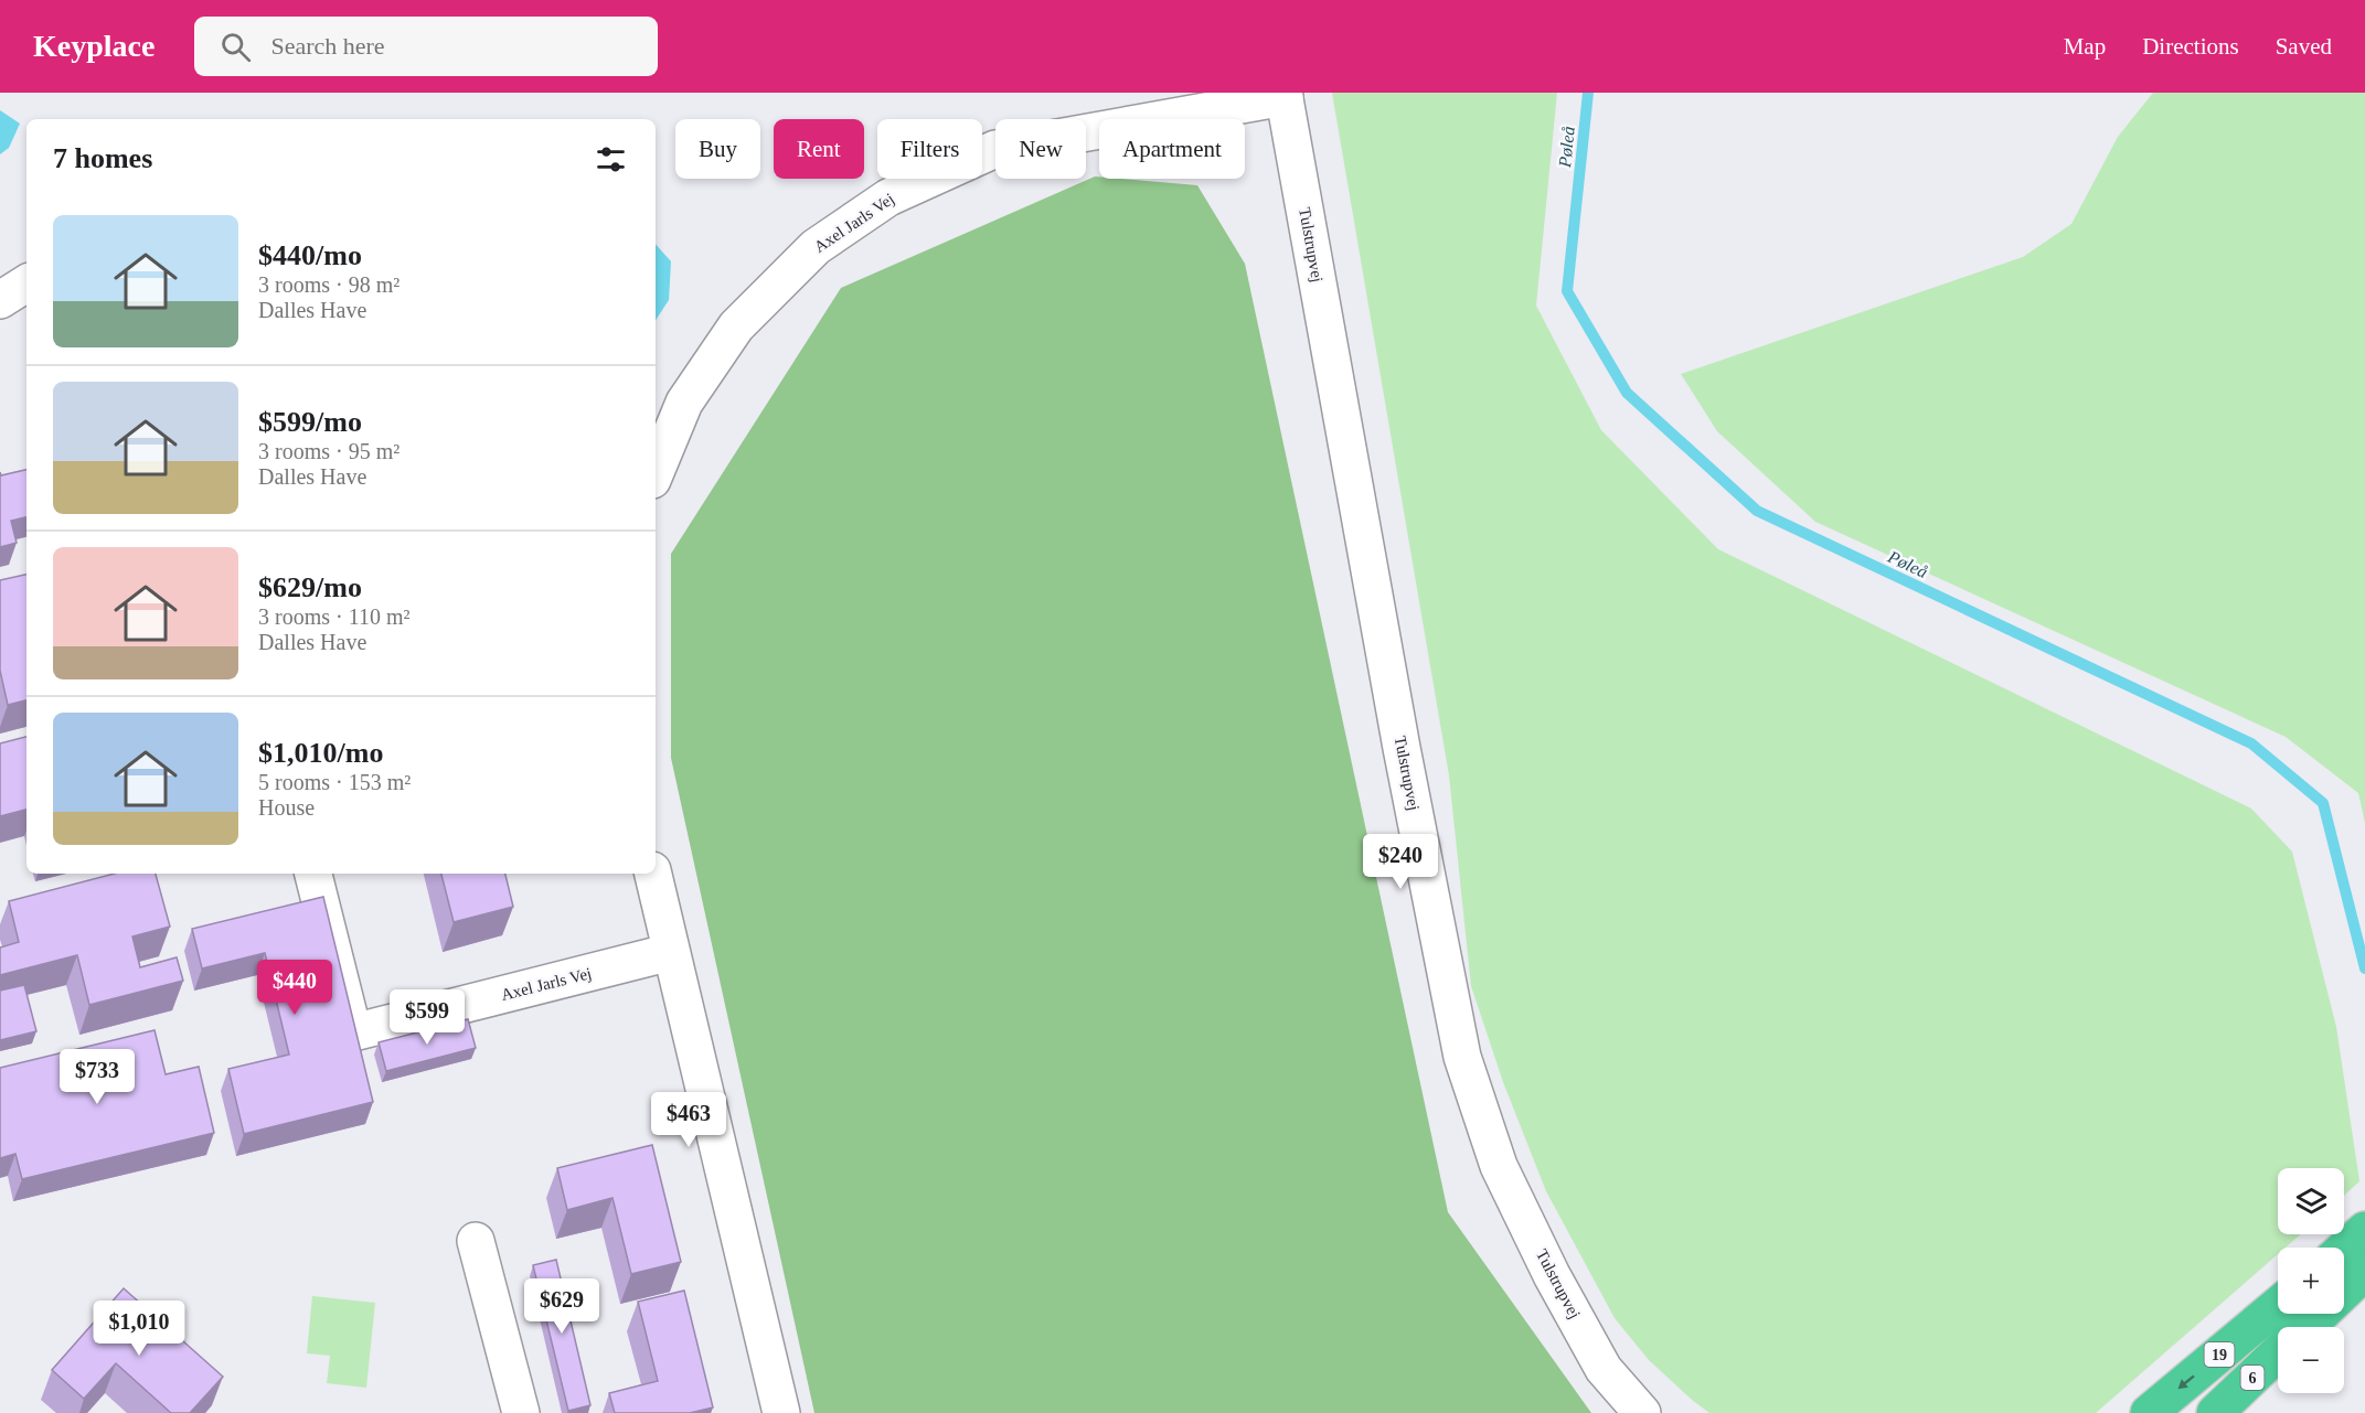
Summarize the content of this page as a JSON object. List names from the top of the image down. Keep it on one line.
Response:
{"streets":{"highway":["19","6"],"street":["Axel Jarls Vej","Tulstrupvej"]},"crossings":[["Axel Jarls Vej","Tulstrupvej"]],"water":["Pøleå"],"page":{"header":"Keyplace","search":"Search here","nav":["Map","Directions","Saved"],"chip":["Buy","Rent","Filters","New","Apartment"],"heading":"7 homes","list":[{"name":"$440/mo","note":"3 rooms · 98 m² · Dalles Have"},{"name":"$599/mo","note":"3 rooms · 95 m² · Dalles Have"},{"name":"$629/mo","note":"3 rooms · 110 m² · Dalles Have"},{"name":"$1,010/mo","note":"5 rooms · 153 m² · House"}],"price":["$240","$440","$599","$733","$463","$629","$1,010"],"map_buttons":["+","−"]}}
